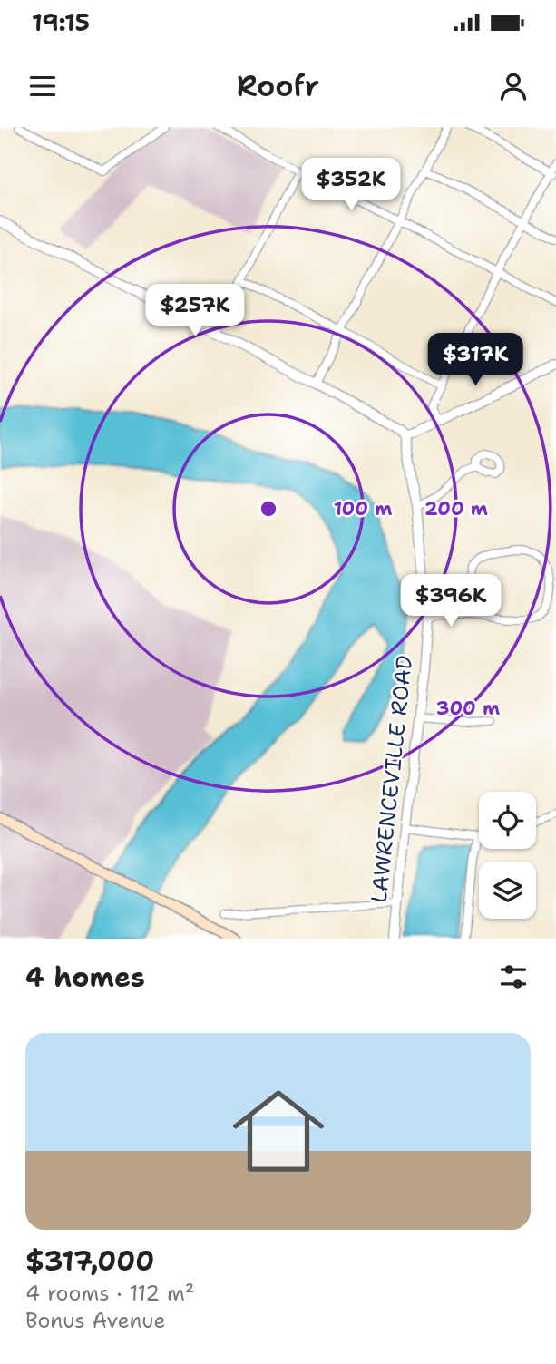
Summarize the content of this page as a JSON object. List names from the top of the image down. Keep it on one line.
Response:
{"streets":{"street":["LAWRENCEVILLE ROAD"]},"page":{"status":"19:15","header":"Roofr","price":["$352K","$257K","$317K","$396K"],"heading":"4 homes","list":[{"name":"$317,000","note":"4 rooms · 112 m² · Bonus Avenue"}]},"rings":["100 m","200 m","300 m"]}
